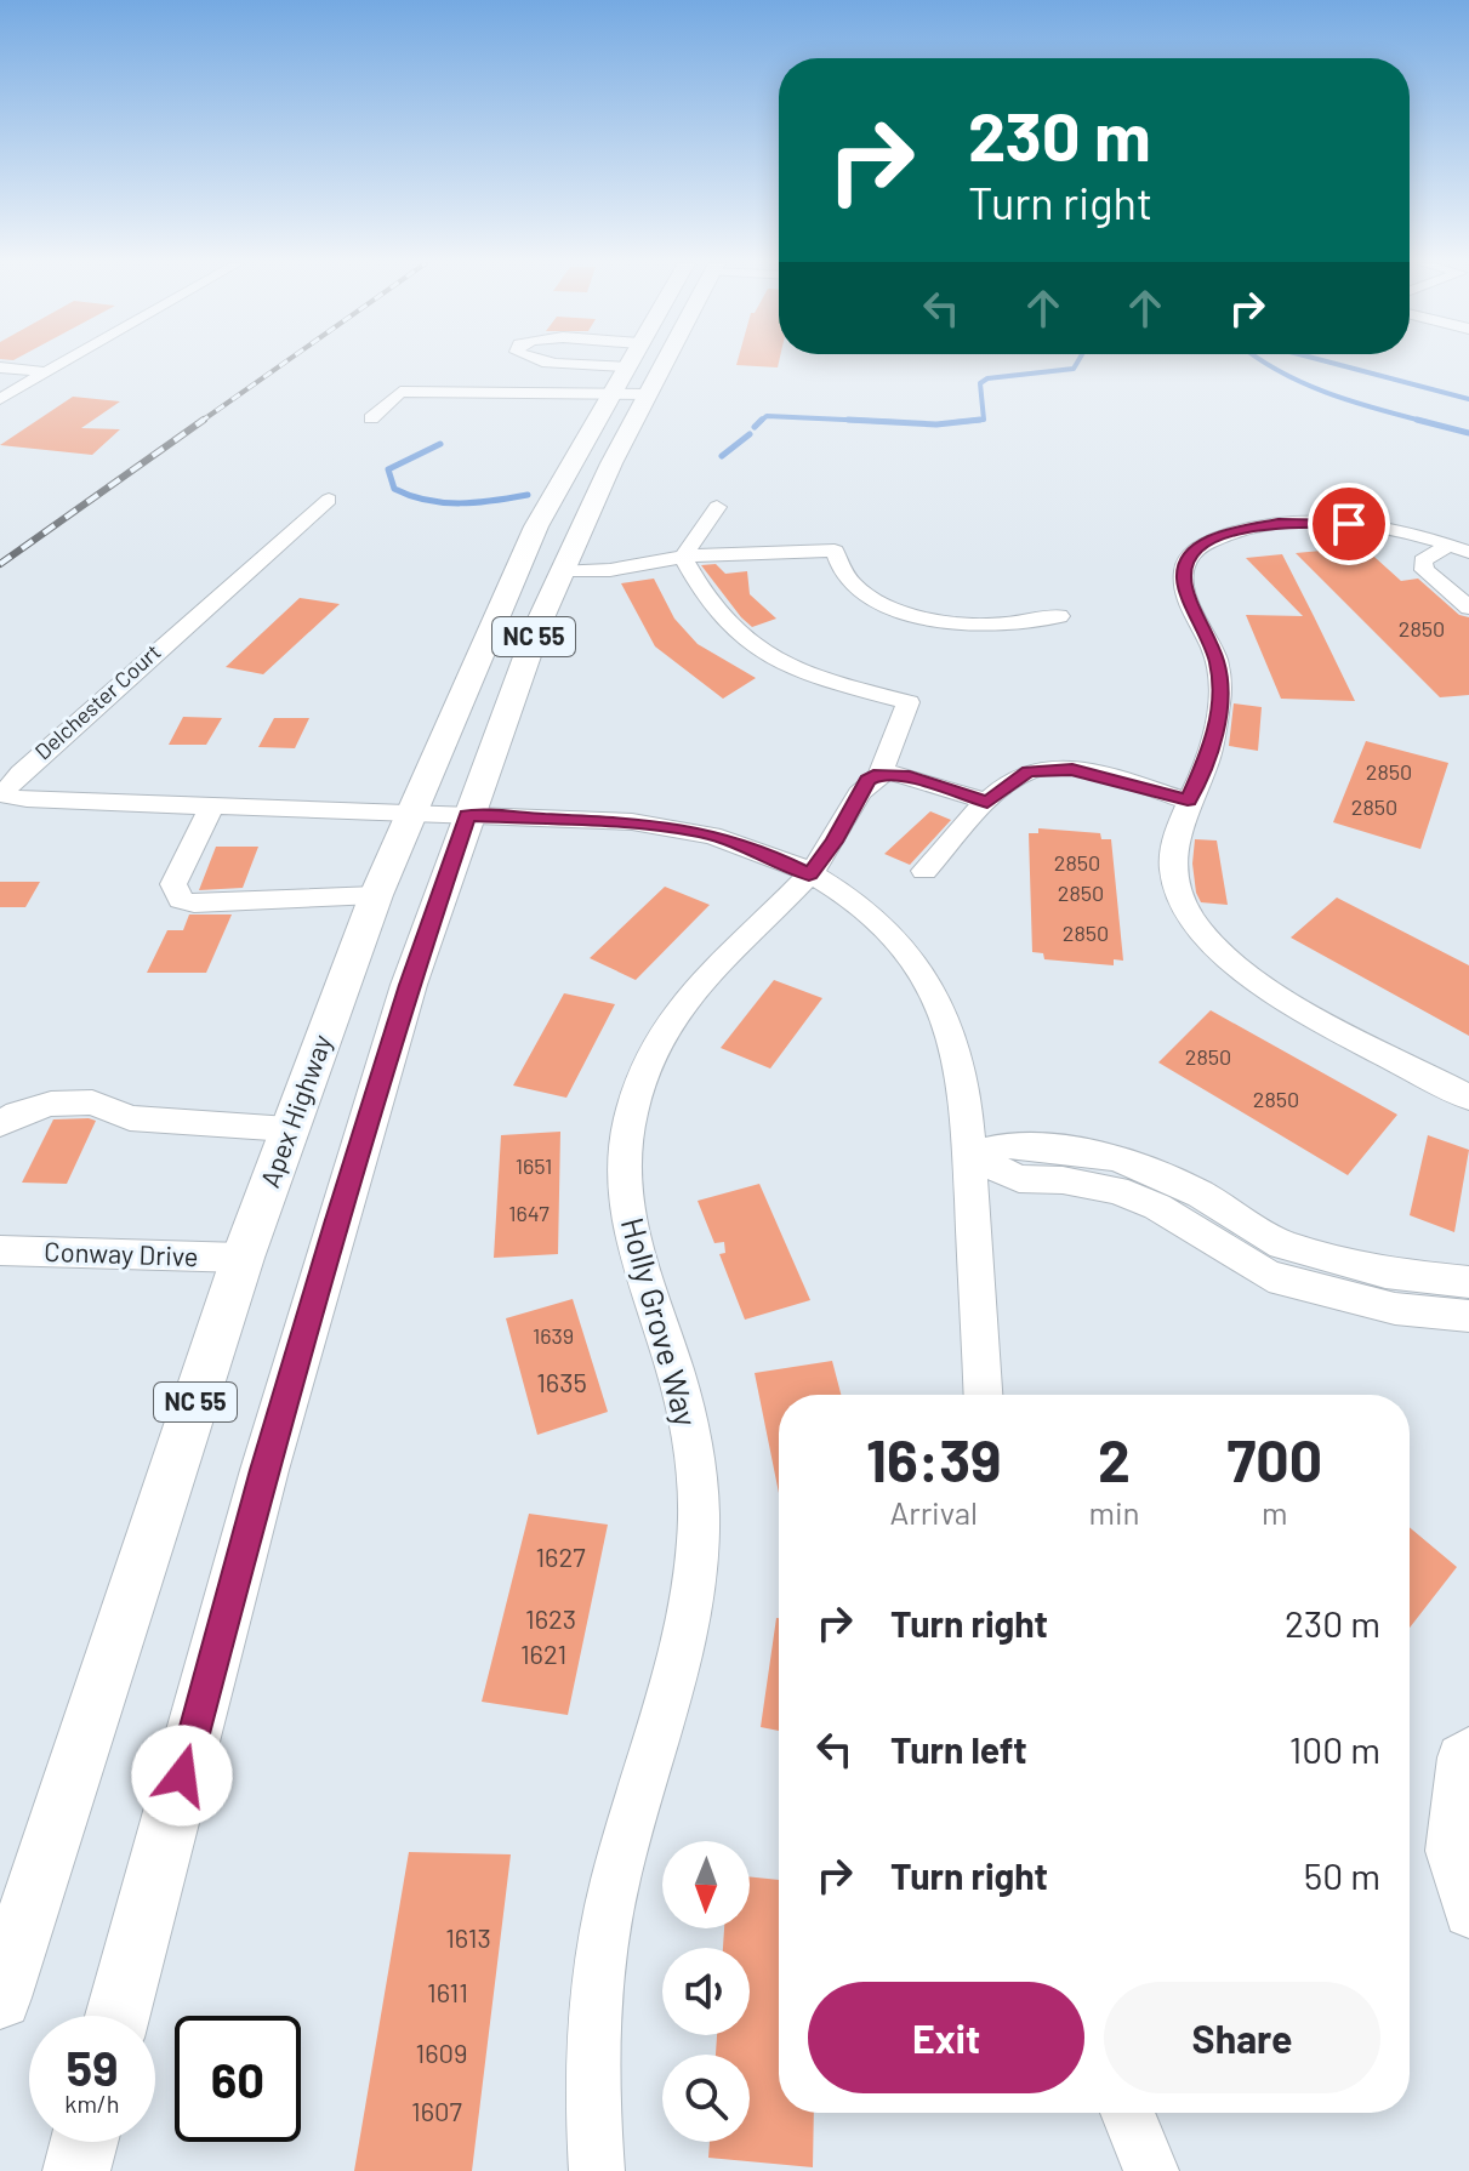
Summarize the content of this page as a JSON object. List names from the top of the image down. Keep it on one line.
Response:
{"streets":{"main road":["NC 55","Apex Highway"],"street":["Delchester Court","Conway Drive","Holly Grove Way"]},"crossings":[["NC 55","Delchester Court"],["Delchester Court","Apex Highway"],["Delchester Court","Holly Grove Way"],["Apex Highway","Conway Drive"]],"house_numbers":["2850","2850","2850","2850","2850","2850","2850","2850","1651","1647","1639","1635","1627","1623","1621","1613","1611","1609","1607"],"north":"bottom","page":{"turn":["230 m","Turn right"],"eta":["16:39","Arrival","2","min","700","m"],"list":[{"name":"Turn right","value":"230 m"},{"name":"Turn left","value":"100 m"},{"name":"Turn right","value":"50 m"}],"buttons":["Exit","Share"],"speed":"59 km/h","limit":"60"}}
